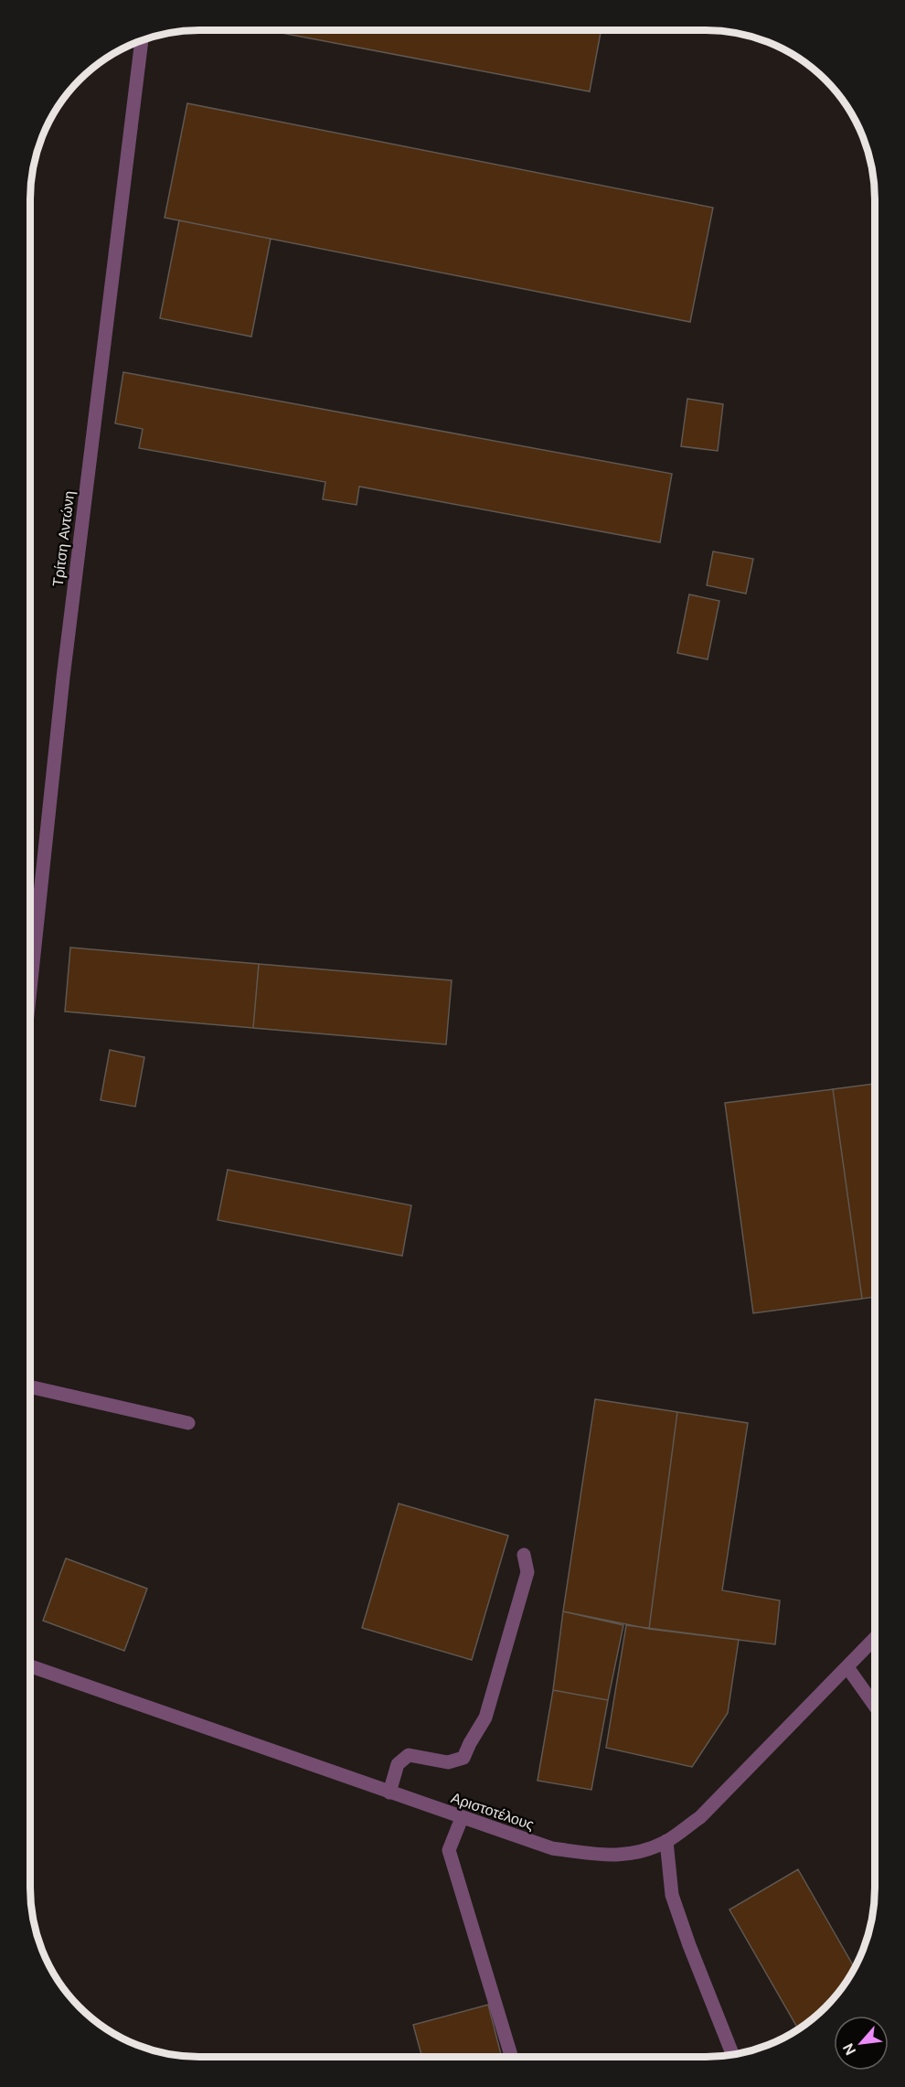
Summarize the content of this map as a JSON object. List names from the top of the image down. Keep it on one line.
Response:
{"streets":{"street":["Τρίτση Αντώνη","Αριστοτέλους"]},"north":"bottom left"}
